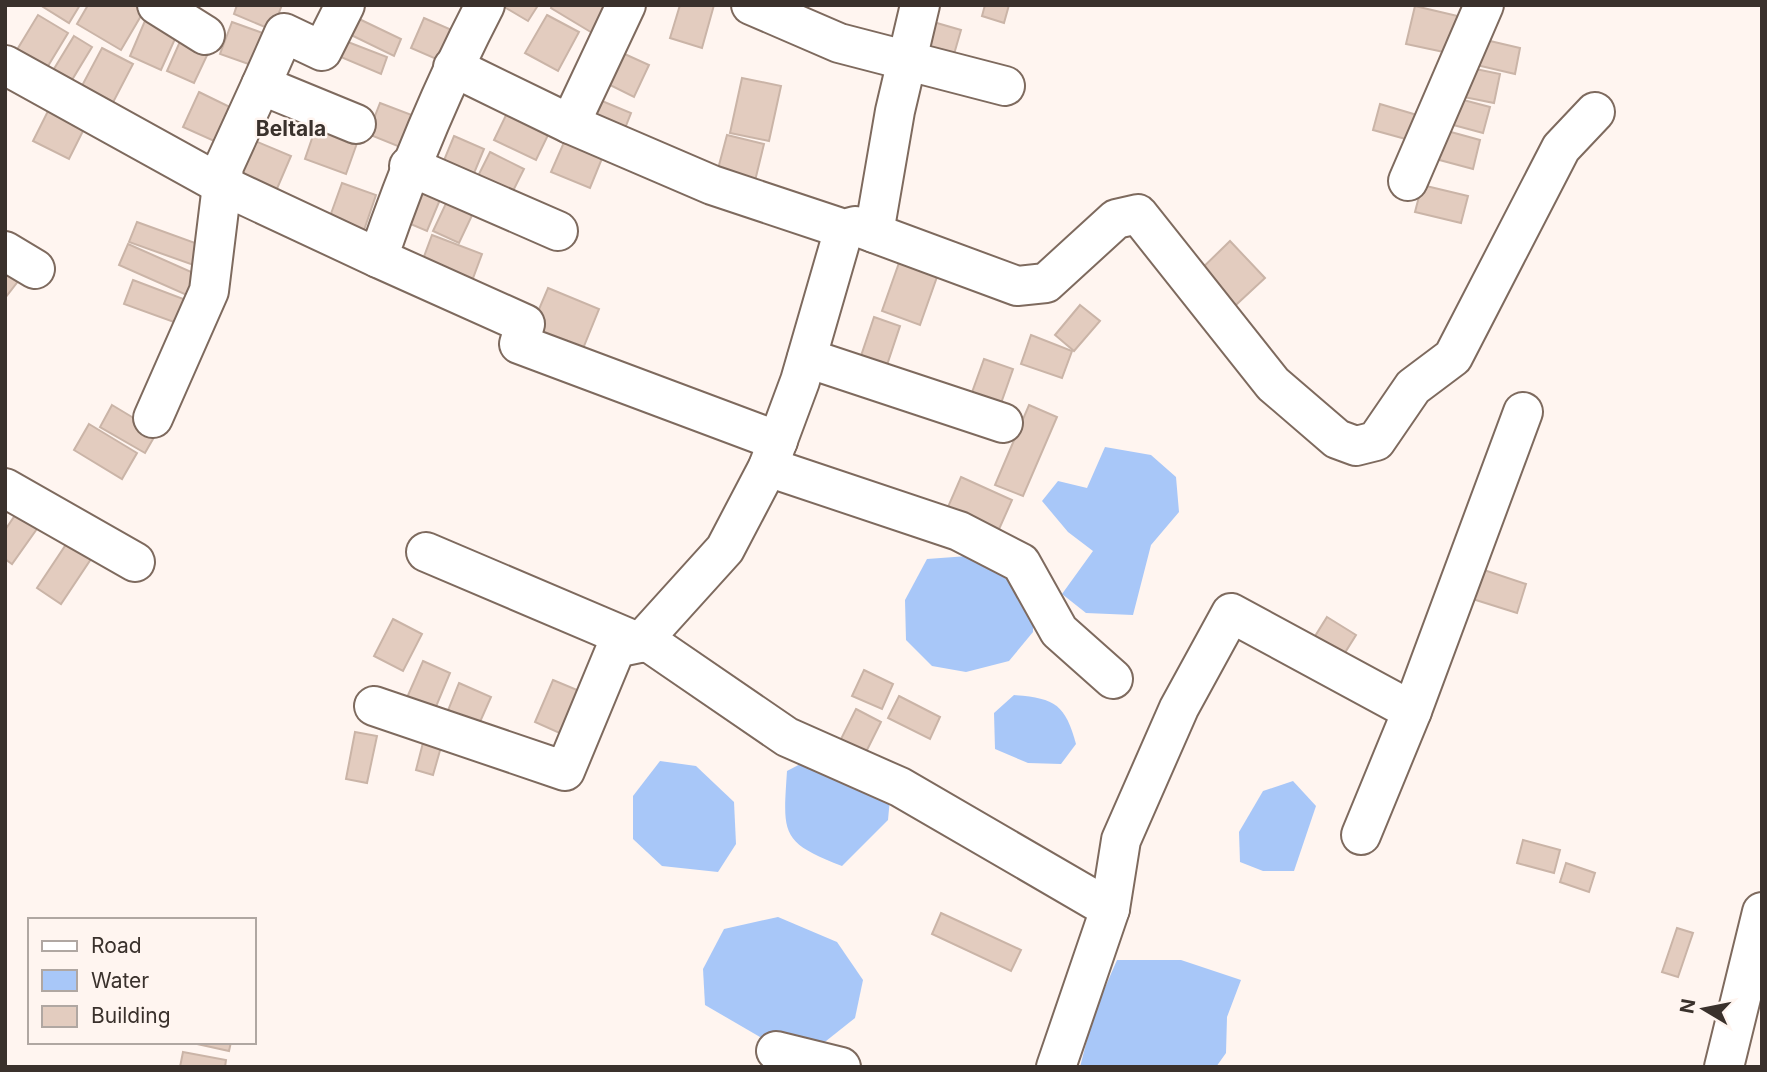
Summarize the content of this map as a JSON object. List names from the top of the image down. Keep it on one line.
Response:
{"districts":["Beltala"],"legend":["Road","Water","Building"],"north":"left"}
